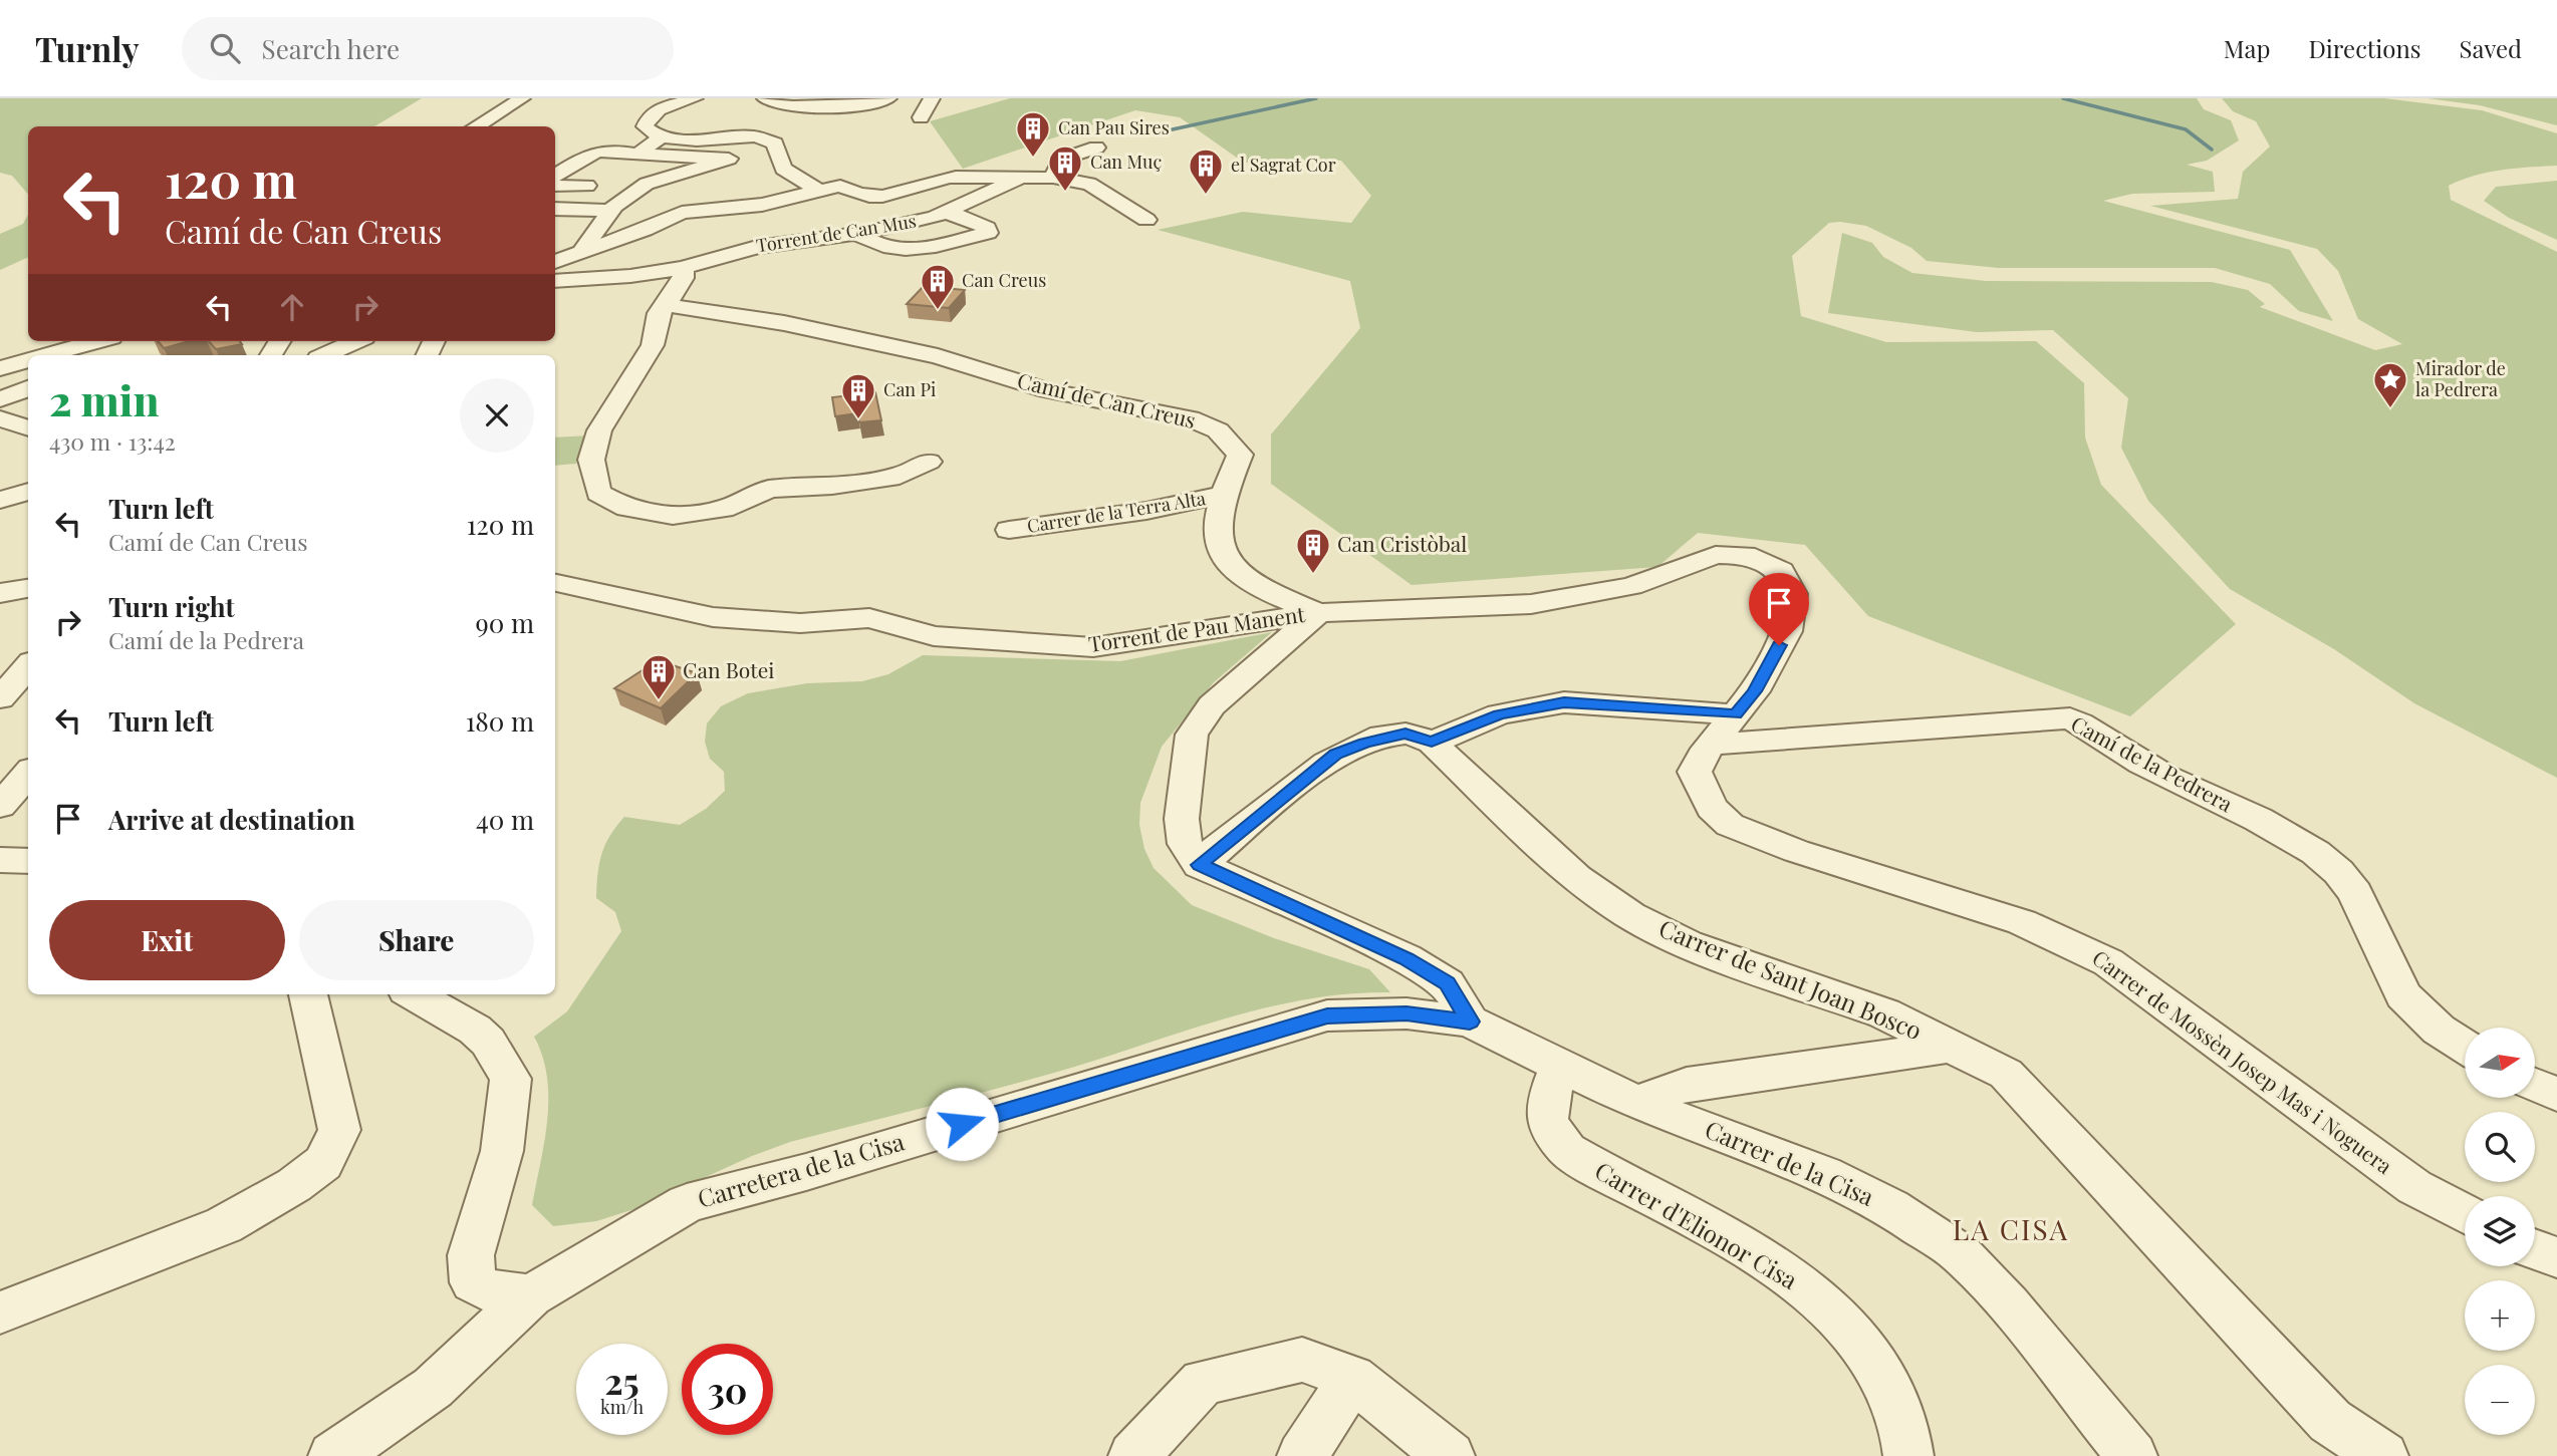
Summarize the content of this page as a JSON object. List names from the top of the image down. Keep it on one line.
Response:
{"streets":{"street":["Torrent de Can Mus","Camí de Can Creus","Carrer de la Terra Alta","Torrent de Pau Manent","Camí de la Pedrera","Carrer de Sant Joan Bosco","Carrer de Mossèn Josep Mas i Noguera","Carrer de la Cisa","Carretera de la Cisa","Carrer d'Elionor Cisa"]},"crossings":[["Camí de Can Creus","Carrer de la Terra Alta"],["Camí de Can Creus","Torrent de Pau Manent"],["Torrent de Pau Manent","Carrer de Mossèn Josep Mas i Noguera"],["Camí de la Pedrera","Carrer de Mossèn Josep Mas i Noguera"],["Carrer de Sant Joan Bosco","Carrer de la Cisa"],["Carrer de la Cisa","Carretera de la Cisa"],["Carrer de la Cisa","Carrer d'Elionor Cisa"],["Carretera de la Cisa","Carrer d'Elionor Cisa"]],"districts":["LA CISA"],"places":{"building":["Can Pau Sires","Can Muç","el Sagrat Cor","Can Creus","Can Pi","Can Cristòbal","Can Botei"],"place":["Mirador de la Pedrera"]},"north":"right","page":{"header":"Turnly","search":"Search here","nav":["Map","Directions","Saved"],"turn":["120 m","Camí de Can Creus"],"heading":["2 min","430 m · 13:42"],"list":[{"name":"Turn left","note":"Camí de Can Creus","value":"120 m"},{"name":"Turn right","note":"Camí de la Pedrera","value":"90 m"},{"name":"Turn left","value":"180 m"},{"name":"Arrive at destination","value":"40 m"}],"buttons":["Exit","Share"],"map_buttons":["+","−"],"speed":"25 km/h","limit":"30"}}
